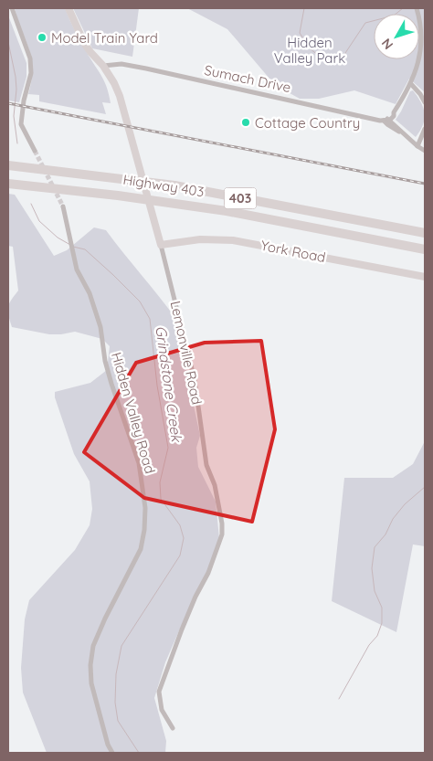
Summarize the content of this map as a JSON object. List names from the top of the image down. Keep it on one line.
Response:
{"streets":{"highway":["Highway 403","403"],"street":["Sumach Drive","York Road","Lemonville Road","Hidden Valley Road"]},"crossings":[["Sumach Drive","Lemonville Road"],["York Road","Lemonville Road"]],"water":["Grindstone Creek"],"parks":["Hidden Valley Park"],"places":["Model Train Yard","Cottage Country"],"north":"bottom left"}
